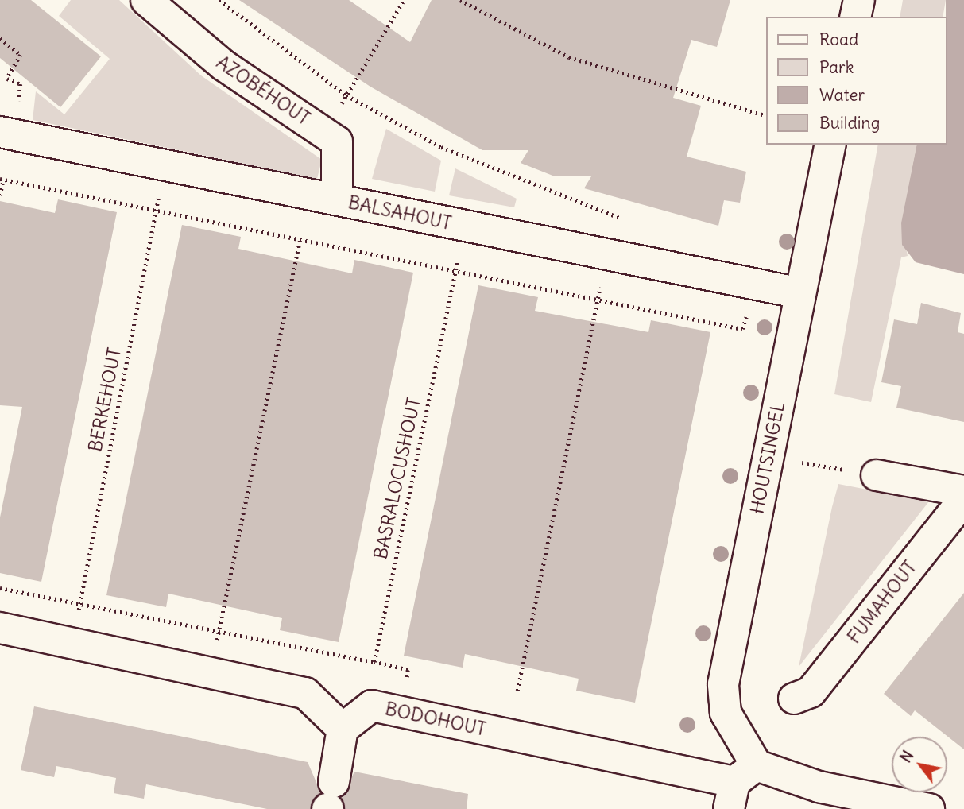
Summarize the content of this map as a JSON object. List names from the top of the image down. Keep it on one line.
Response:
{"streets":{"street":["AZOBÉHOUT","BALSAHOUT","HOUTSINGEL","FUMAHOUT","BODOHOUT"],"path":["BERKEHOUT","BASRALOCUSHOUT"]},"crossings":[["AZOBÉHOUT","BALSAHOUT"],["BALSAHOUT","BERKEHOUT"],["BALSAHOUT","HOUTSINGEL"],["BALSAHOUT","BASRALOCUSHOUT"],["HOUTSINGEL","BODOHOUT"]],"legend":["Road","Park","Water","Building"],"north":"top left"}
